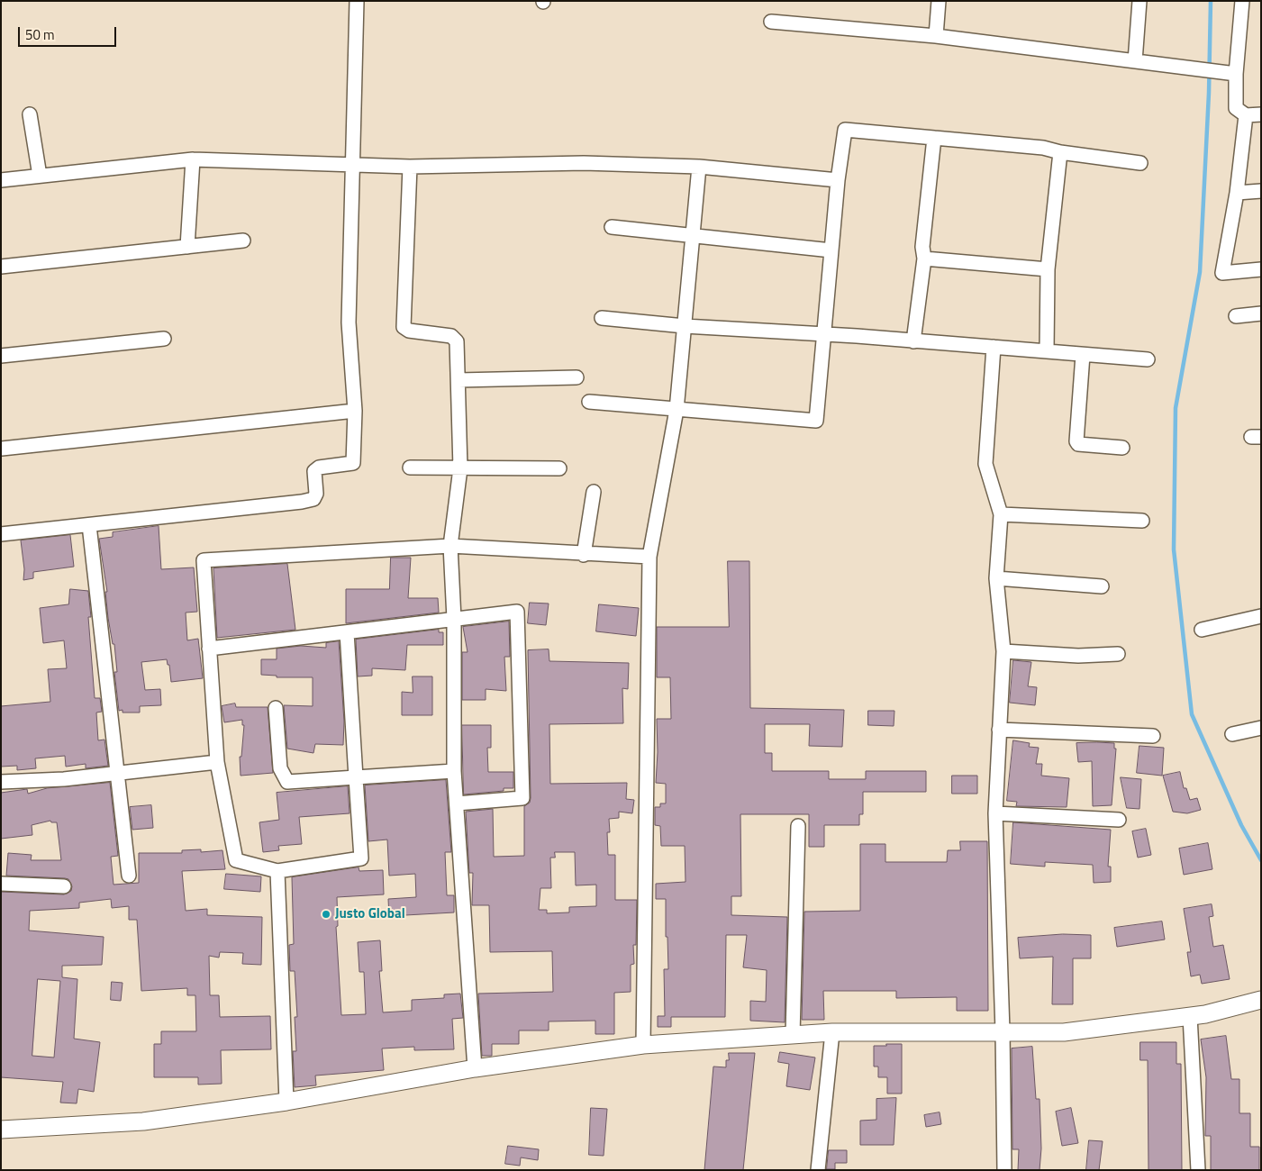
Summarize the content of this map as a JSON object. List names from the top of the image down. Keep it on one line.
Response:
{"places":["Justo Global"],"scale_bar":"50 m"}
